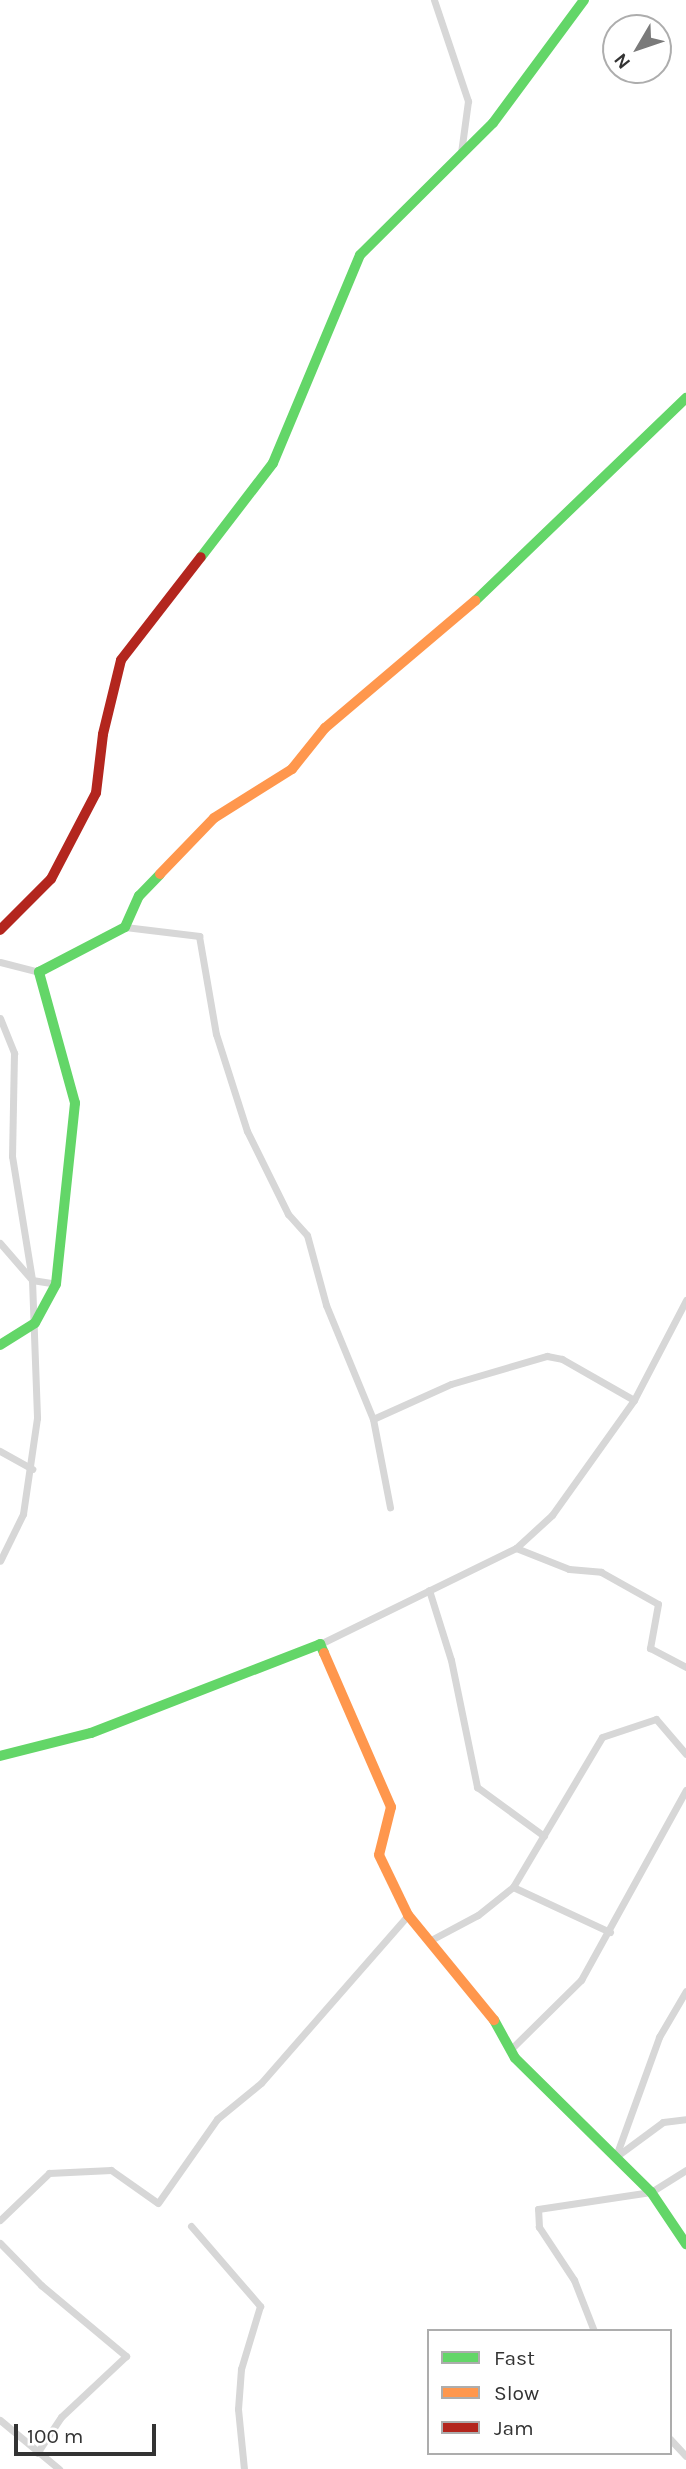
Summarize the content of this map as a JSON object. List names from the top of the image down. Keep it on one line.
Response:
{"legend":["Fast","Slow","Jam"],"scale_bar":"100 m","north":"bottom left"}
